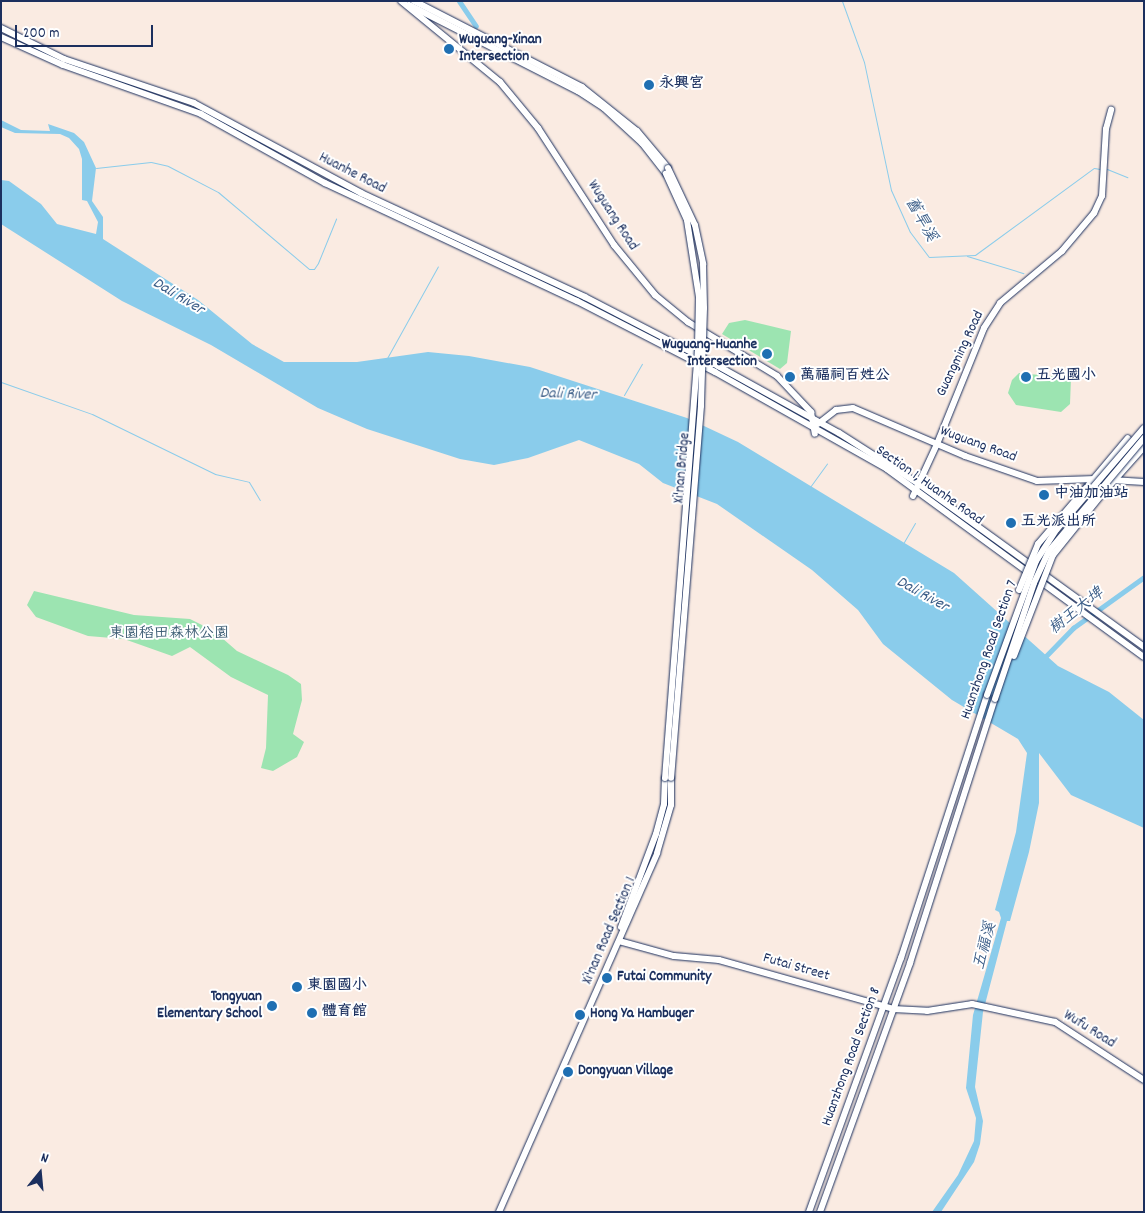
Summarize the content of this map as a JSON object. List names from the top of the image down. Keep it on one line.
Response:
{"streets":{"street":["Huanhe Road","Wuguang Road","Guangming Road","Xi'nan Bridge","Section 1, Huanhe Road","Huanzhong Road Section 7","Xi'nan Road Section 1","Futai Street","Wufu Road","Huanzhong Road Section 8"]},"crossings":[["Huanhe Road","Section 1, Huanhe Road"],["Wuguang Road","Guangming Road"],["Wuguang Road","Xi'nan Bridge"],["Wuguang Road","Section 1, Huanhe Road"],["Guangming Road","Section 1, Huanhe Road"],["Xi'nan Bridge","Xi'nan Road Section 1"],["Huanzhong Road Section 7","Huanzhong Road Section 8"],["Xi'nan Road Section 1","Futai Street"],["Futai Street","Wufu Road"],["Futai Street","Huanzhong Road Section 8"]],"water":["舊旱溪","Dali River","樹王大埤","五福溪"],"parks":["東園稻田森林公園"],"places":["Wuguang-Xinan Intersection","永興宮","Wuguang-Huanhe Intersection","萬福祠百姓公","五光國小","中油加油站","五光派出所","Futai Community","東園國小","Tongyuan Elementary School","體育館","Hong Ya Hambuger","Dongyuan Village"],"scale_bar":"200 m","north":"top"}
